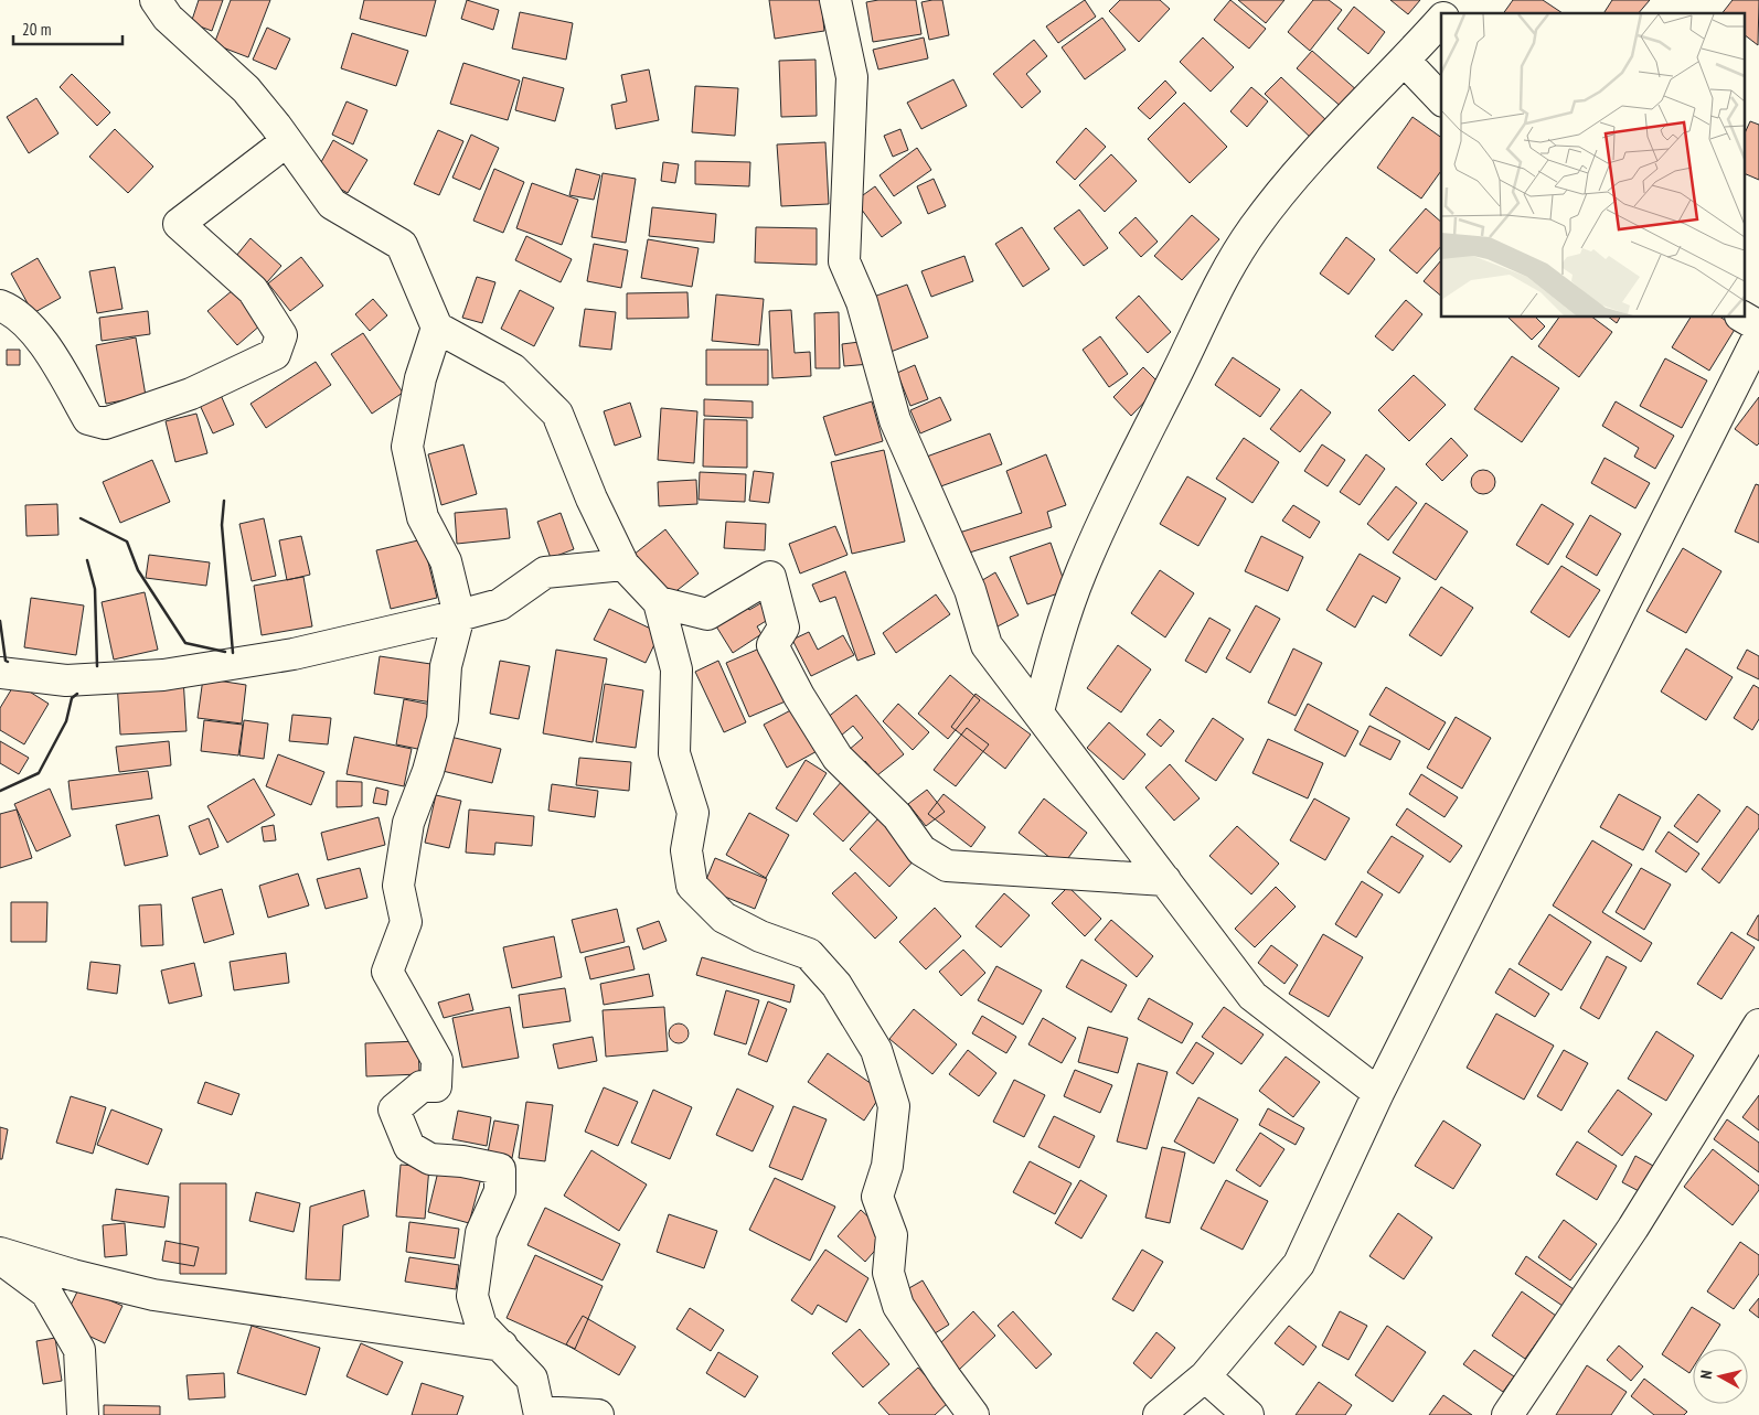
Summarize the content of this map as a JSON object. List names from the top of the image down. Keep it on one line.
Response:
{"scale_bar":"20 m","north":"left"}
